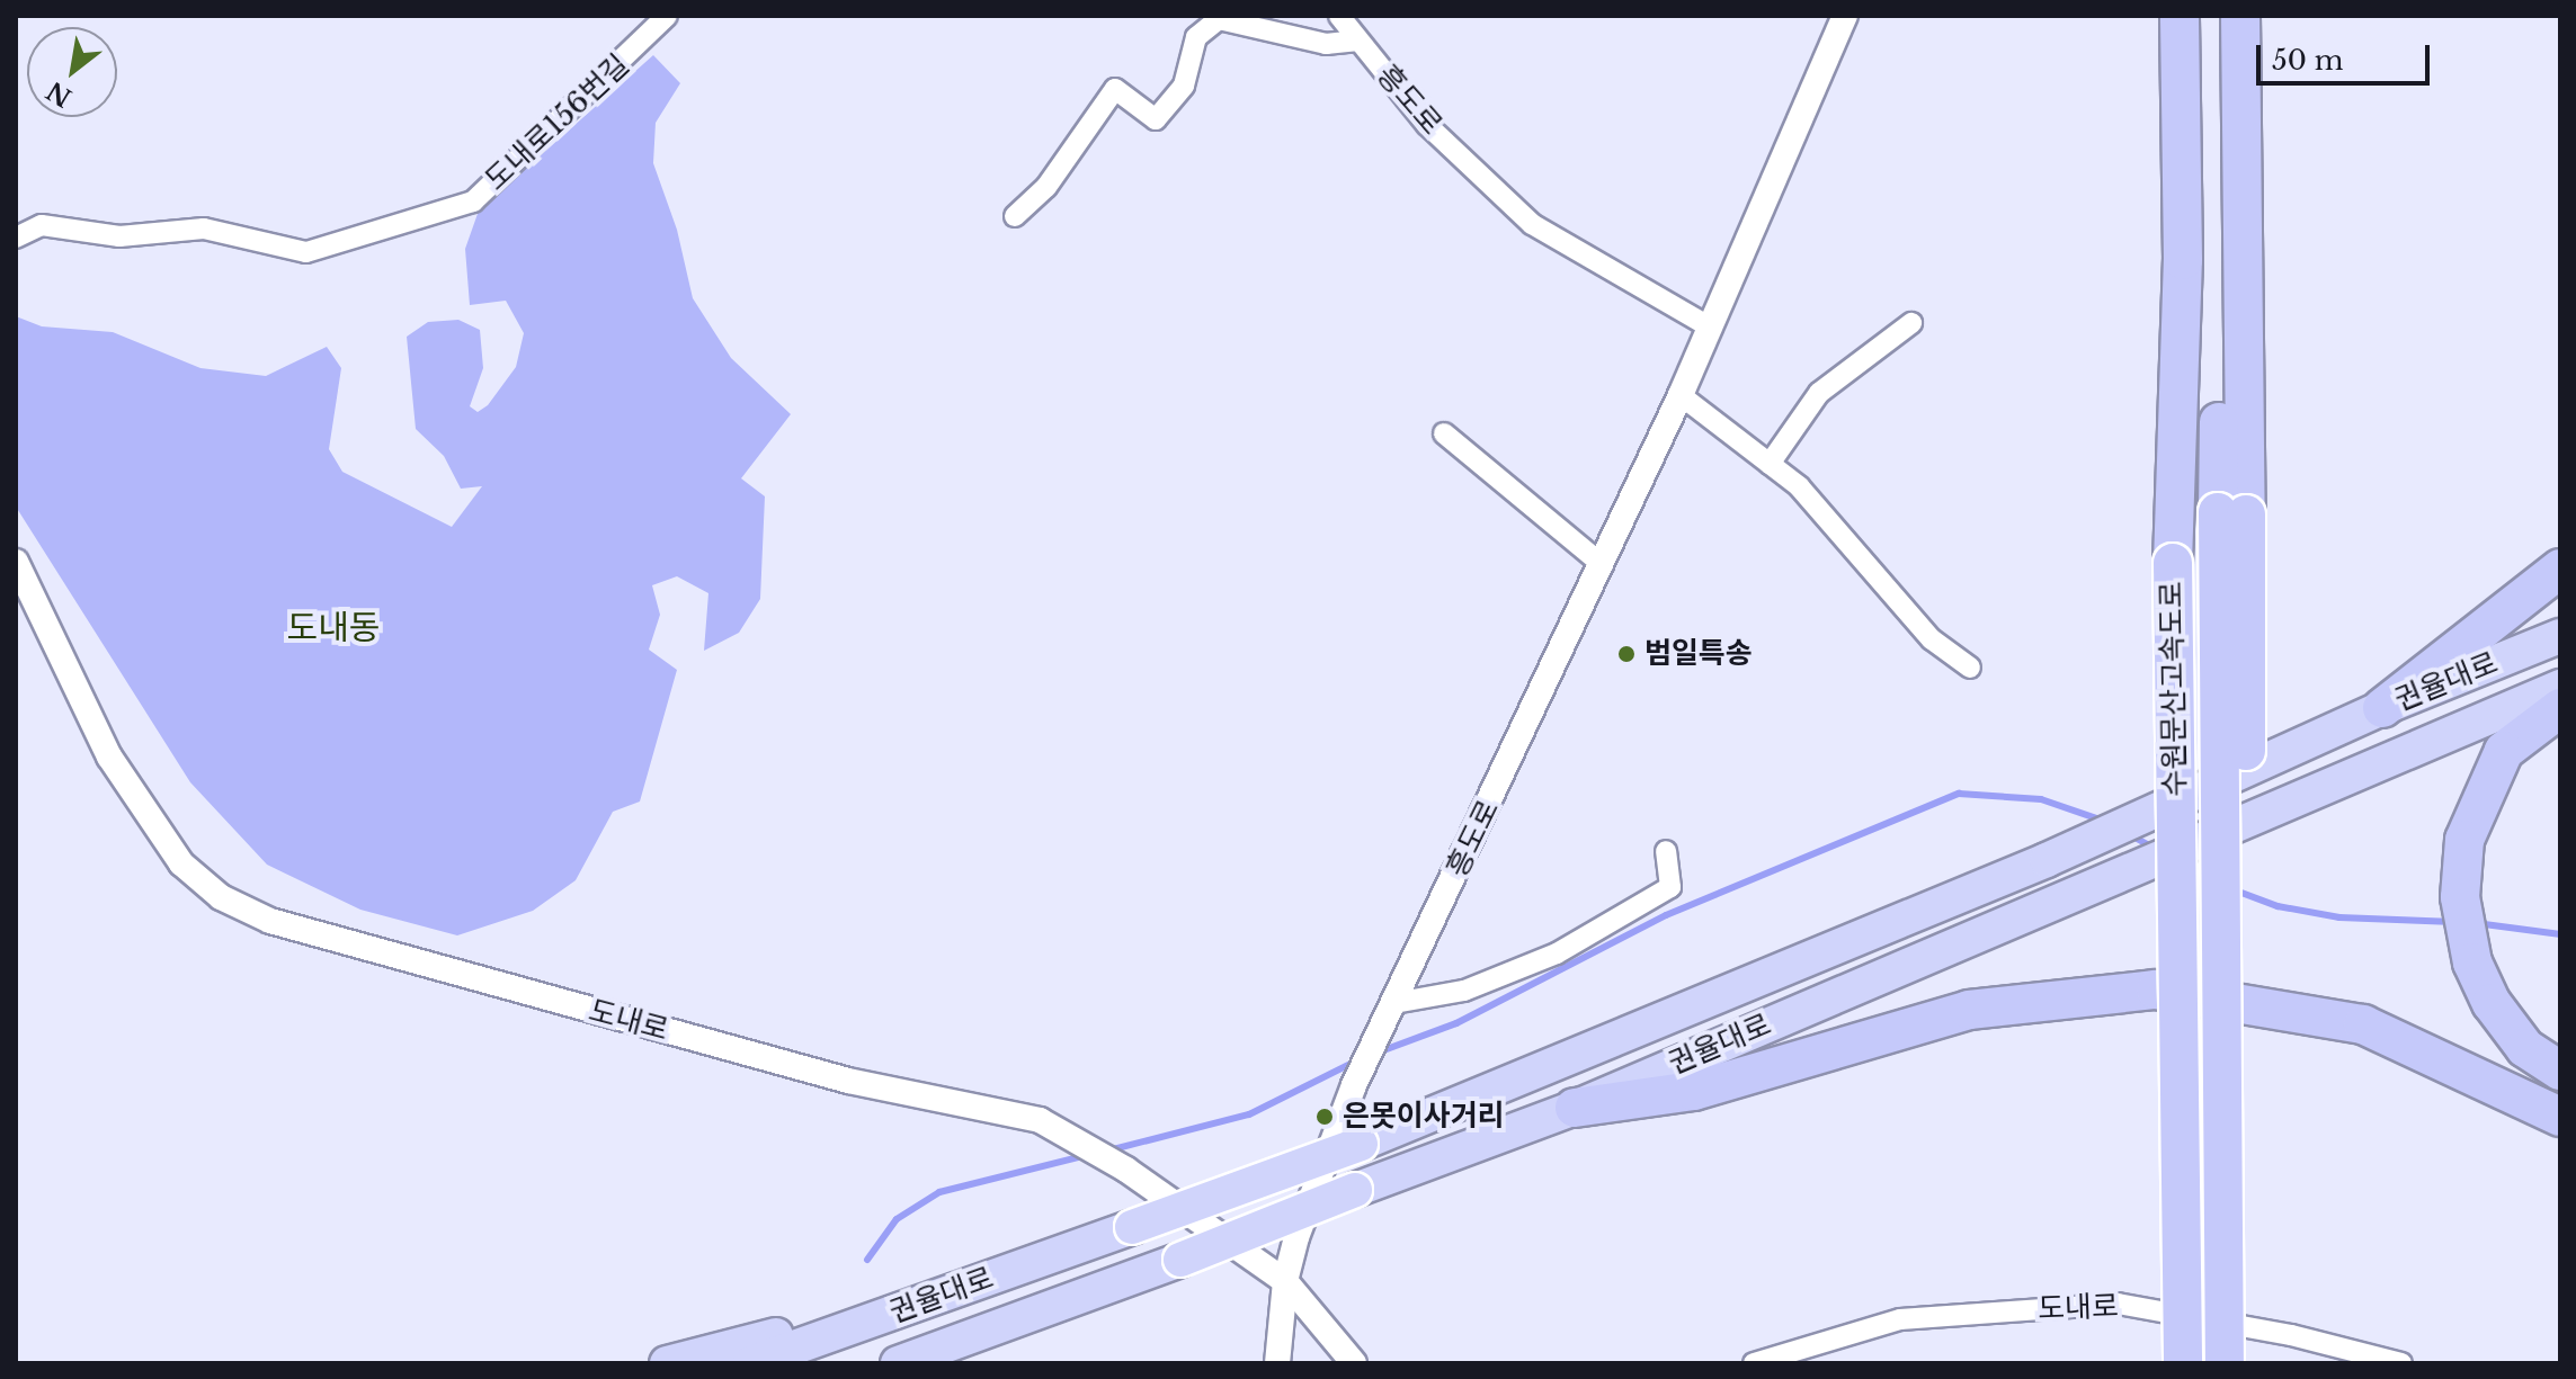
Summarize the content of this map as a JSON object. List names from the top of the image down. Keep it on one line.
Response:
{"streets":{"highway":["권율대로","수원문산고속도로"],"street":["흥도로","도내로156번길","도내로"]},"crossings":[["흥도로","도내로"]],"districts":["도내동"],"places":["범일특송","은못이사거리"],"scale_bar":"50 m","north":"bottom left"}
